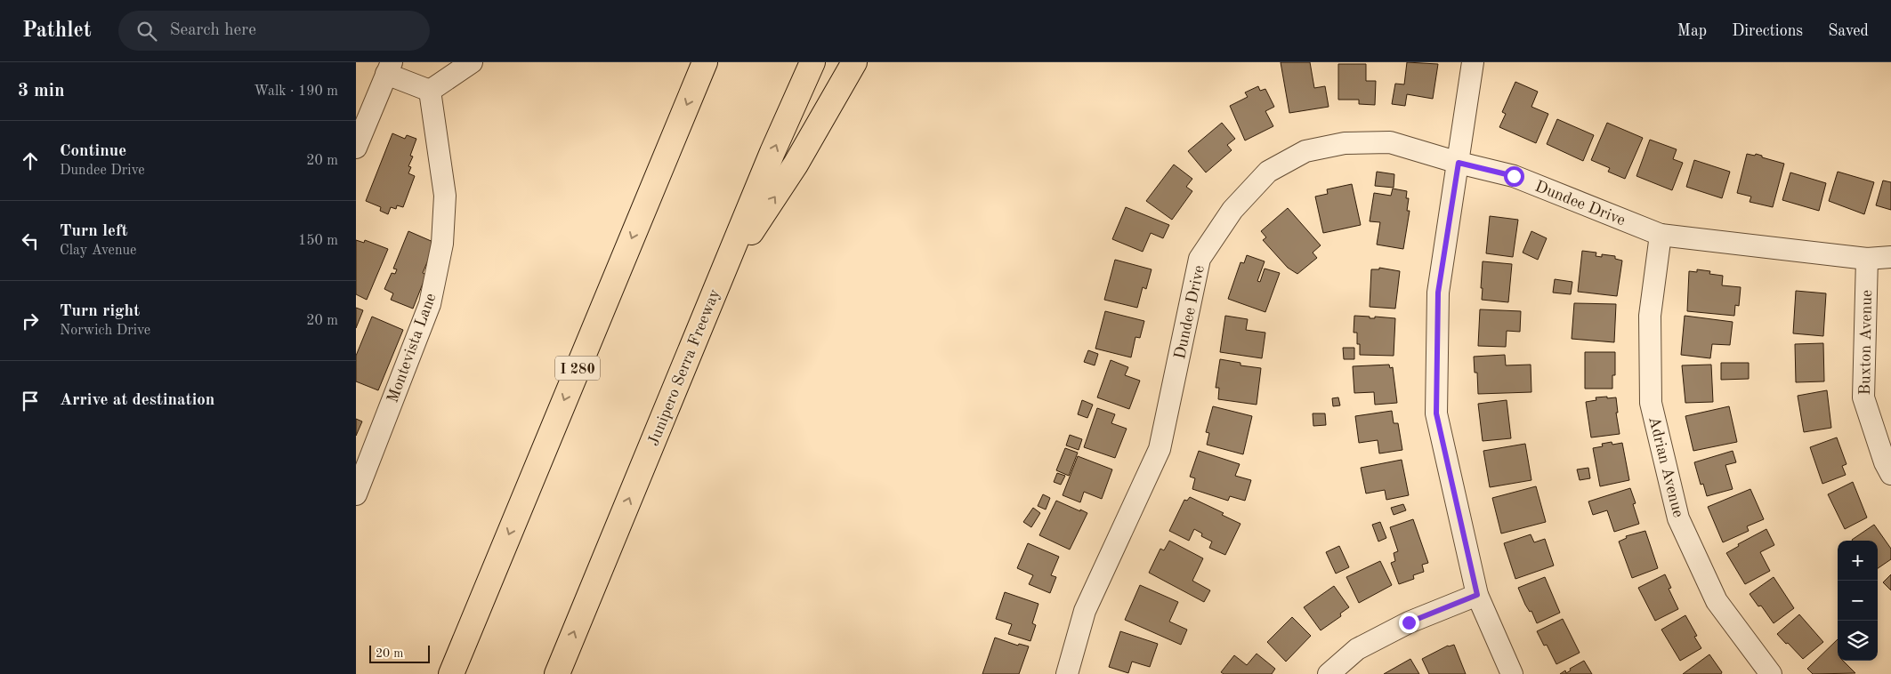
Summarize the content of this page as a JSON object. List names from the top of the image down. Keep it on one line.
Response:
{"streets":{"highway":["Junipero Serra Freeway","I 280"],"street":["Dundee Drive","Buxton Avenue","Montevista Lane","Adrian Avenue"]},"crossings":[["Dundee Drive","Buxton Avenue"],["Dundee Drive","Adrian Avenue"]],"scale_bar":"20 m","page":{"header":"Pathlet","search":"Search here","nav":["Map","Directions","Saved"],"heading":["3 min","Walk · 190 m"],"list":[["Continue","Dundee Drive","20 m"],["Turn left","Clay Avenue","150 m"],["Turn right","Norwich Drive","20 m"],"Arrive at destination"],"map_buttons":["+","−"],"scale":"20 m"}}
